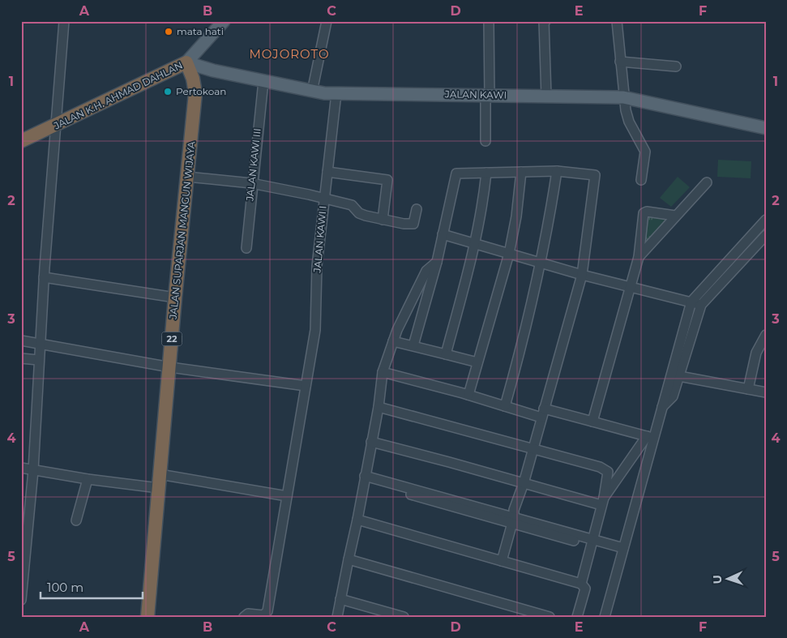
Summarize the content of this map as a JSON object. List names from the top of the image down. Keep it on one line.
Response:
{"streets":{"highway":["JALAN K.H. AHMAD DAHLAN","JALAN SUPARJAN MANGUN WIJAYA","22"],"main road":["JALAN KAWI"],"street":["JALAN KAWI III","JALAN KAWI I"]},"crossings":[["JALAN KAWI","JALAN K.H. AHMAD DAHLAN"],["JALAN KAWI","JALAN KAWI III"],["JALAN KAWI","JALAN SUPARJAN MANGUN WIJAYA"],["JALAN KAWI","JALAN KAWI I"],["JALAN K.H. AHMAD DAHLAN","JALAN SUPARJAN MANGUN WIJAYA"]],"districts":["MOJOROTO"],"places":["mata hati","Pertokoan"],"scale_bar":"100 m","north":"left","grid":{"columns":["A","B","C","D","E","F"],"rows":["1","2","3","4","5"]}}
